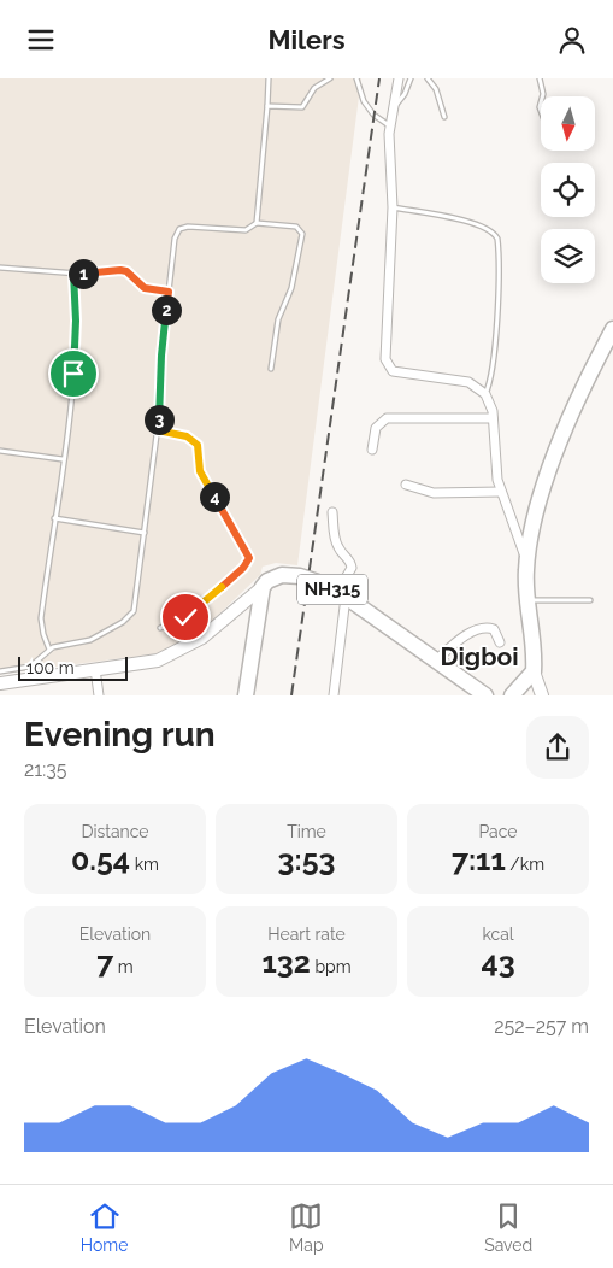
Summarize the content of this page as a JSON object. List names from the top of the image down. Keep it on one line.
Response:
{"streets":{"highway":["NH315"]},"districts":["Digboi"],"scale_bar":"100 m","north":"bottom","page":{"header":"Milers","pins":["1","2","3","4"],"scale":"100 m","heading":["Evening run","21:35"],"stats":[["Distance","0.54 km"],["Time","3:53"],["Pace","7:11 /km"],["Elevation","7 m"],["Heart rate","132 bpm"],["kcal","43"]],"chart":["Elevation","252–257 m"],"tabs":["Home","Map","Saved"]}}
